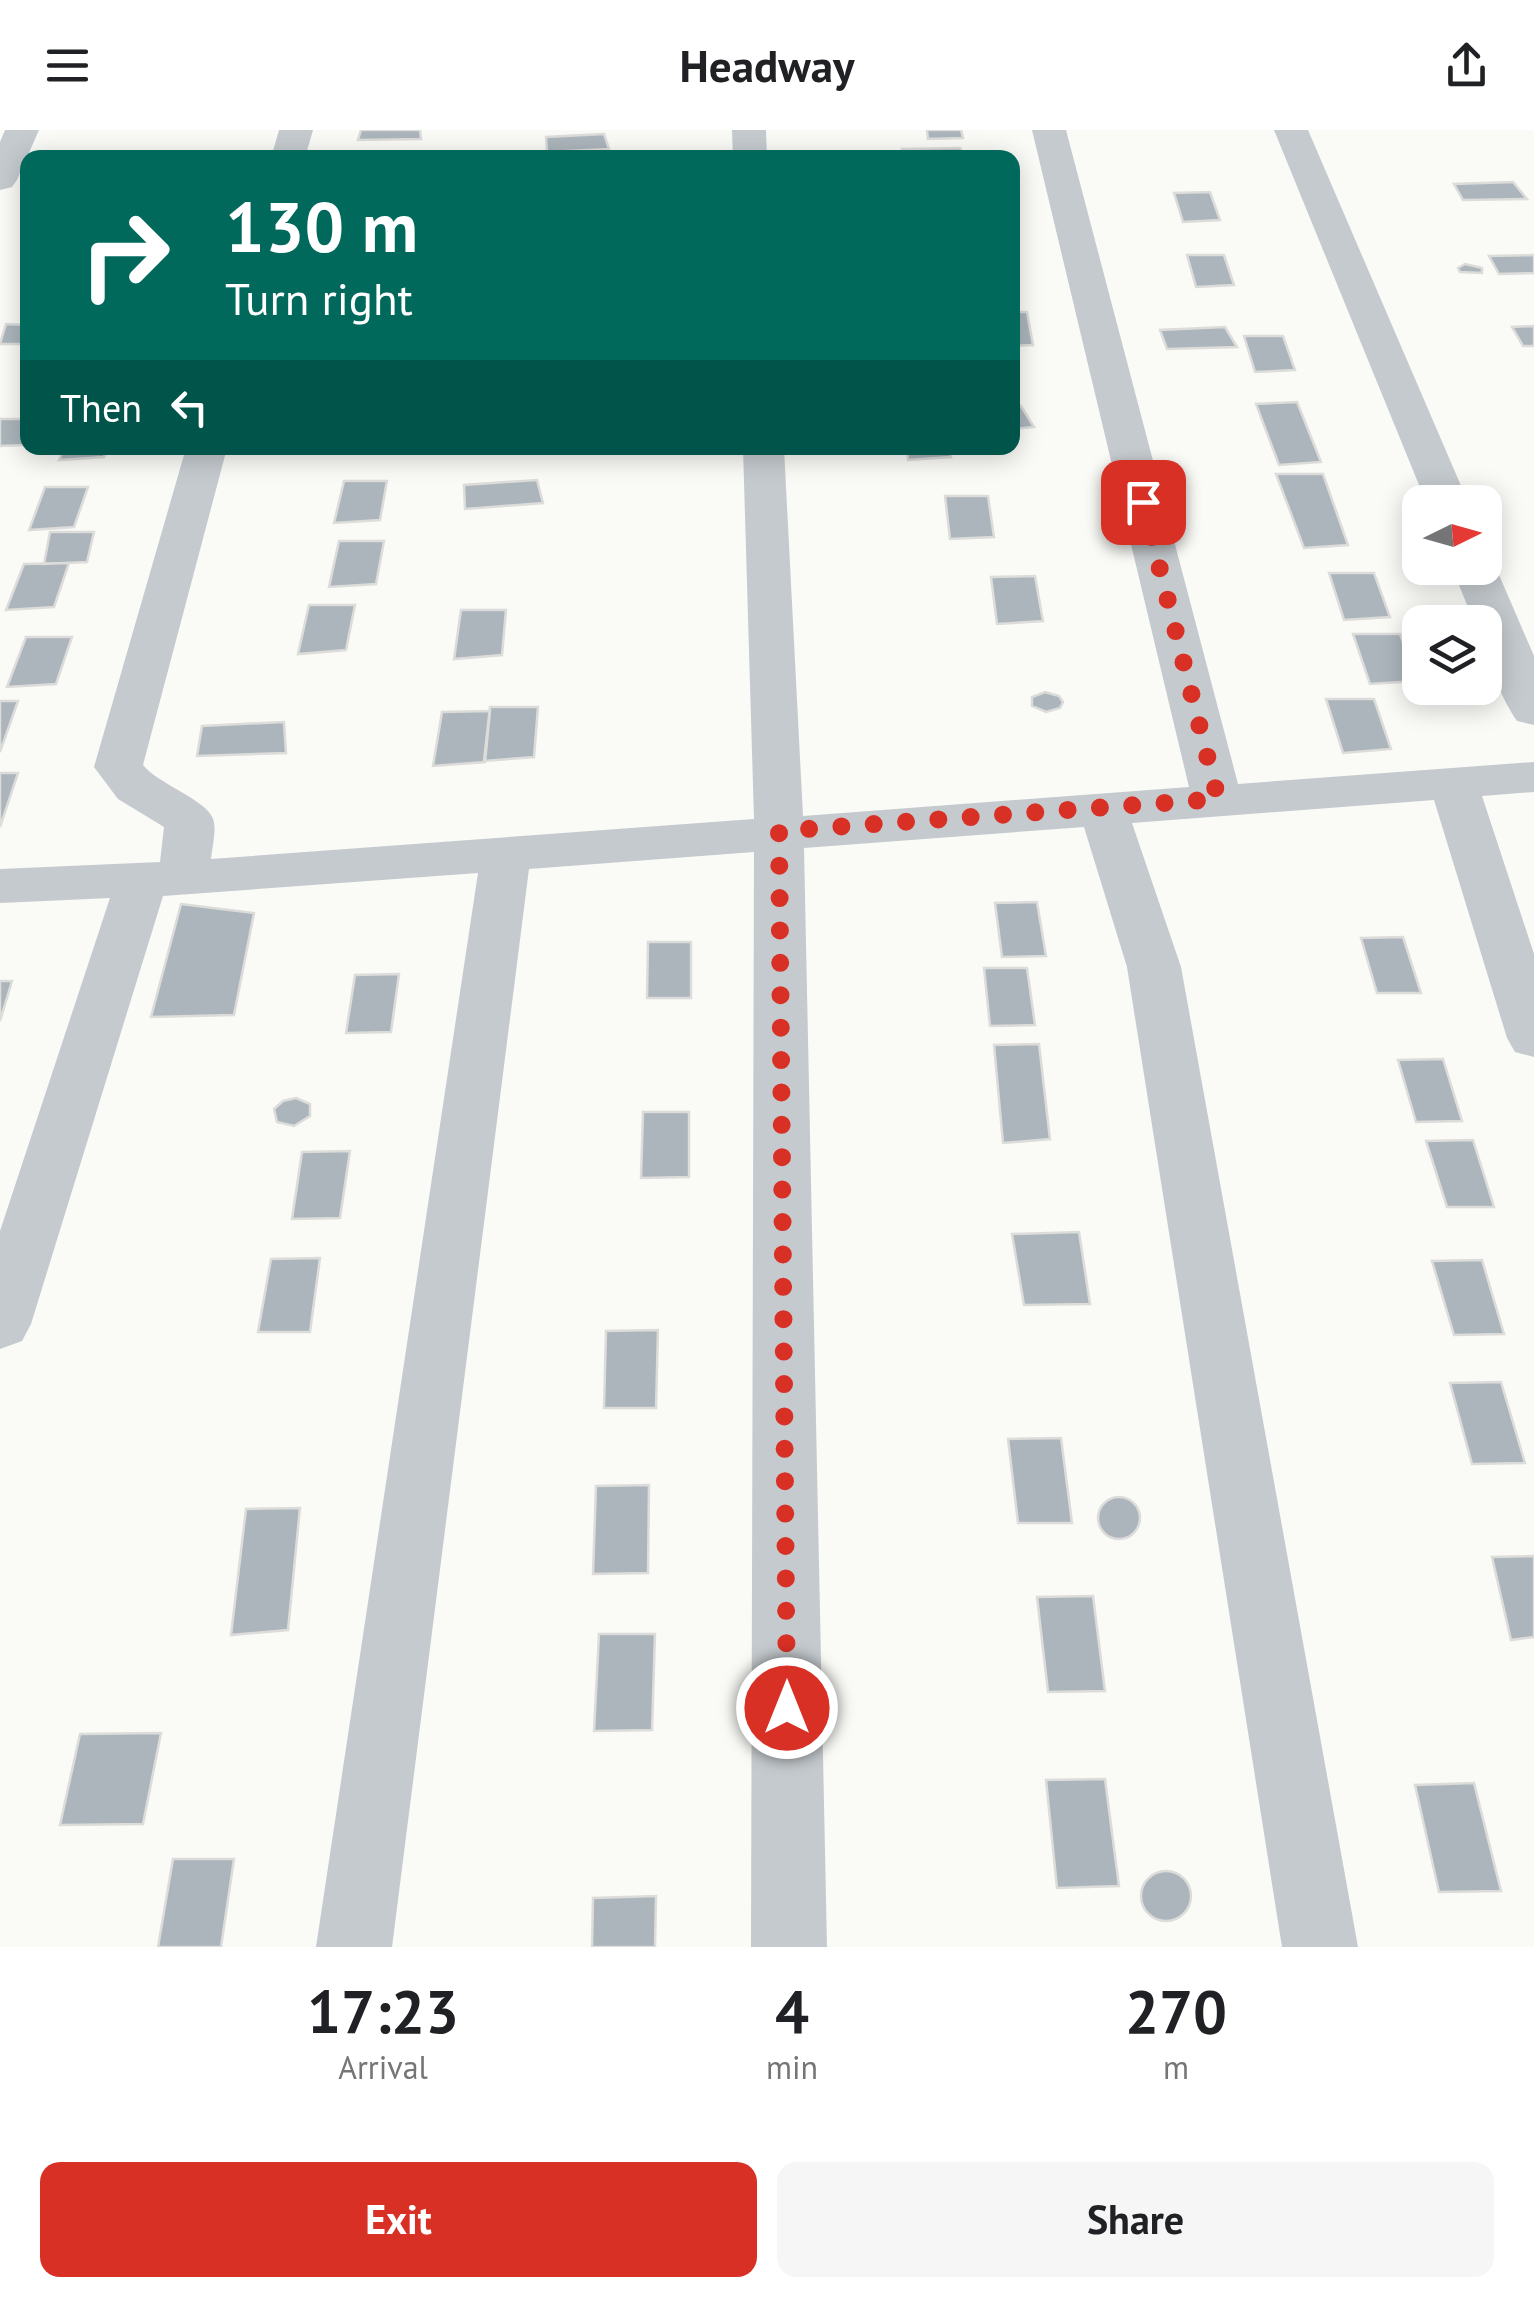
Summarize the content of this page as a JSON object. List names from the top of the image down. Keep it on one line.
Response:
{"north":"right","page":{"header":"Headway","turn":["130 m","Turn right"],"then":"Then","eta":["17:23","Arrival","4","min","270","m"],"buttons":["Exit","Share"]}}
